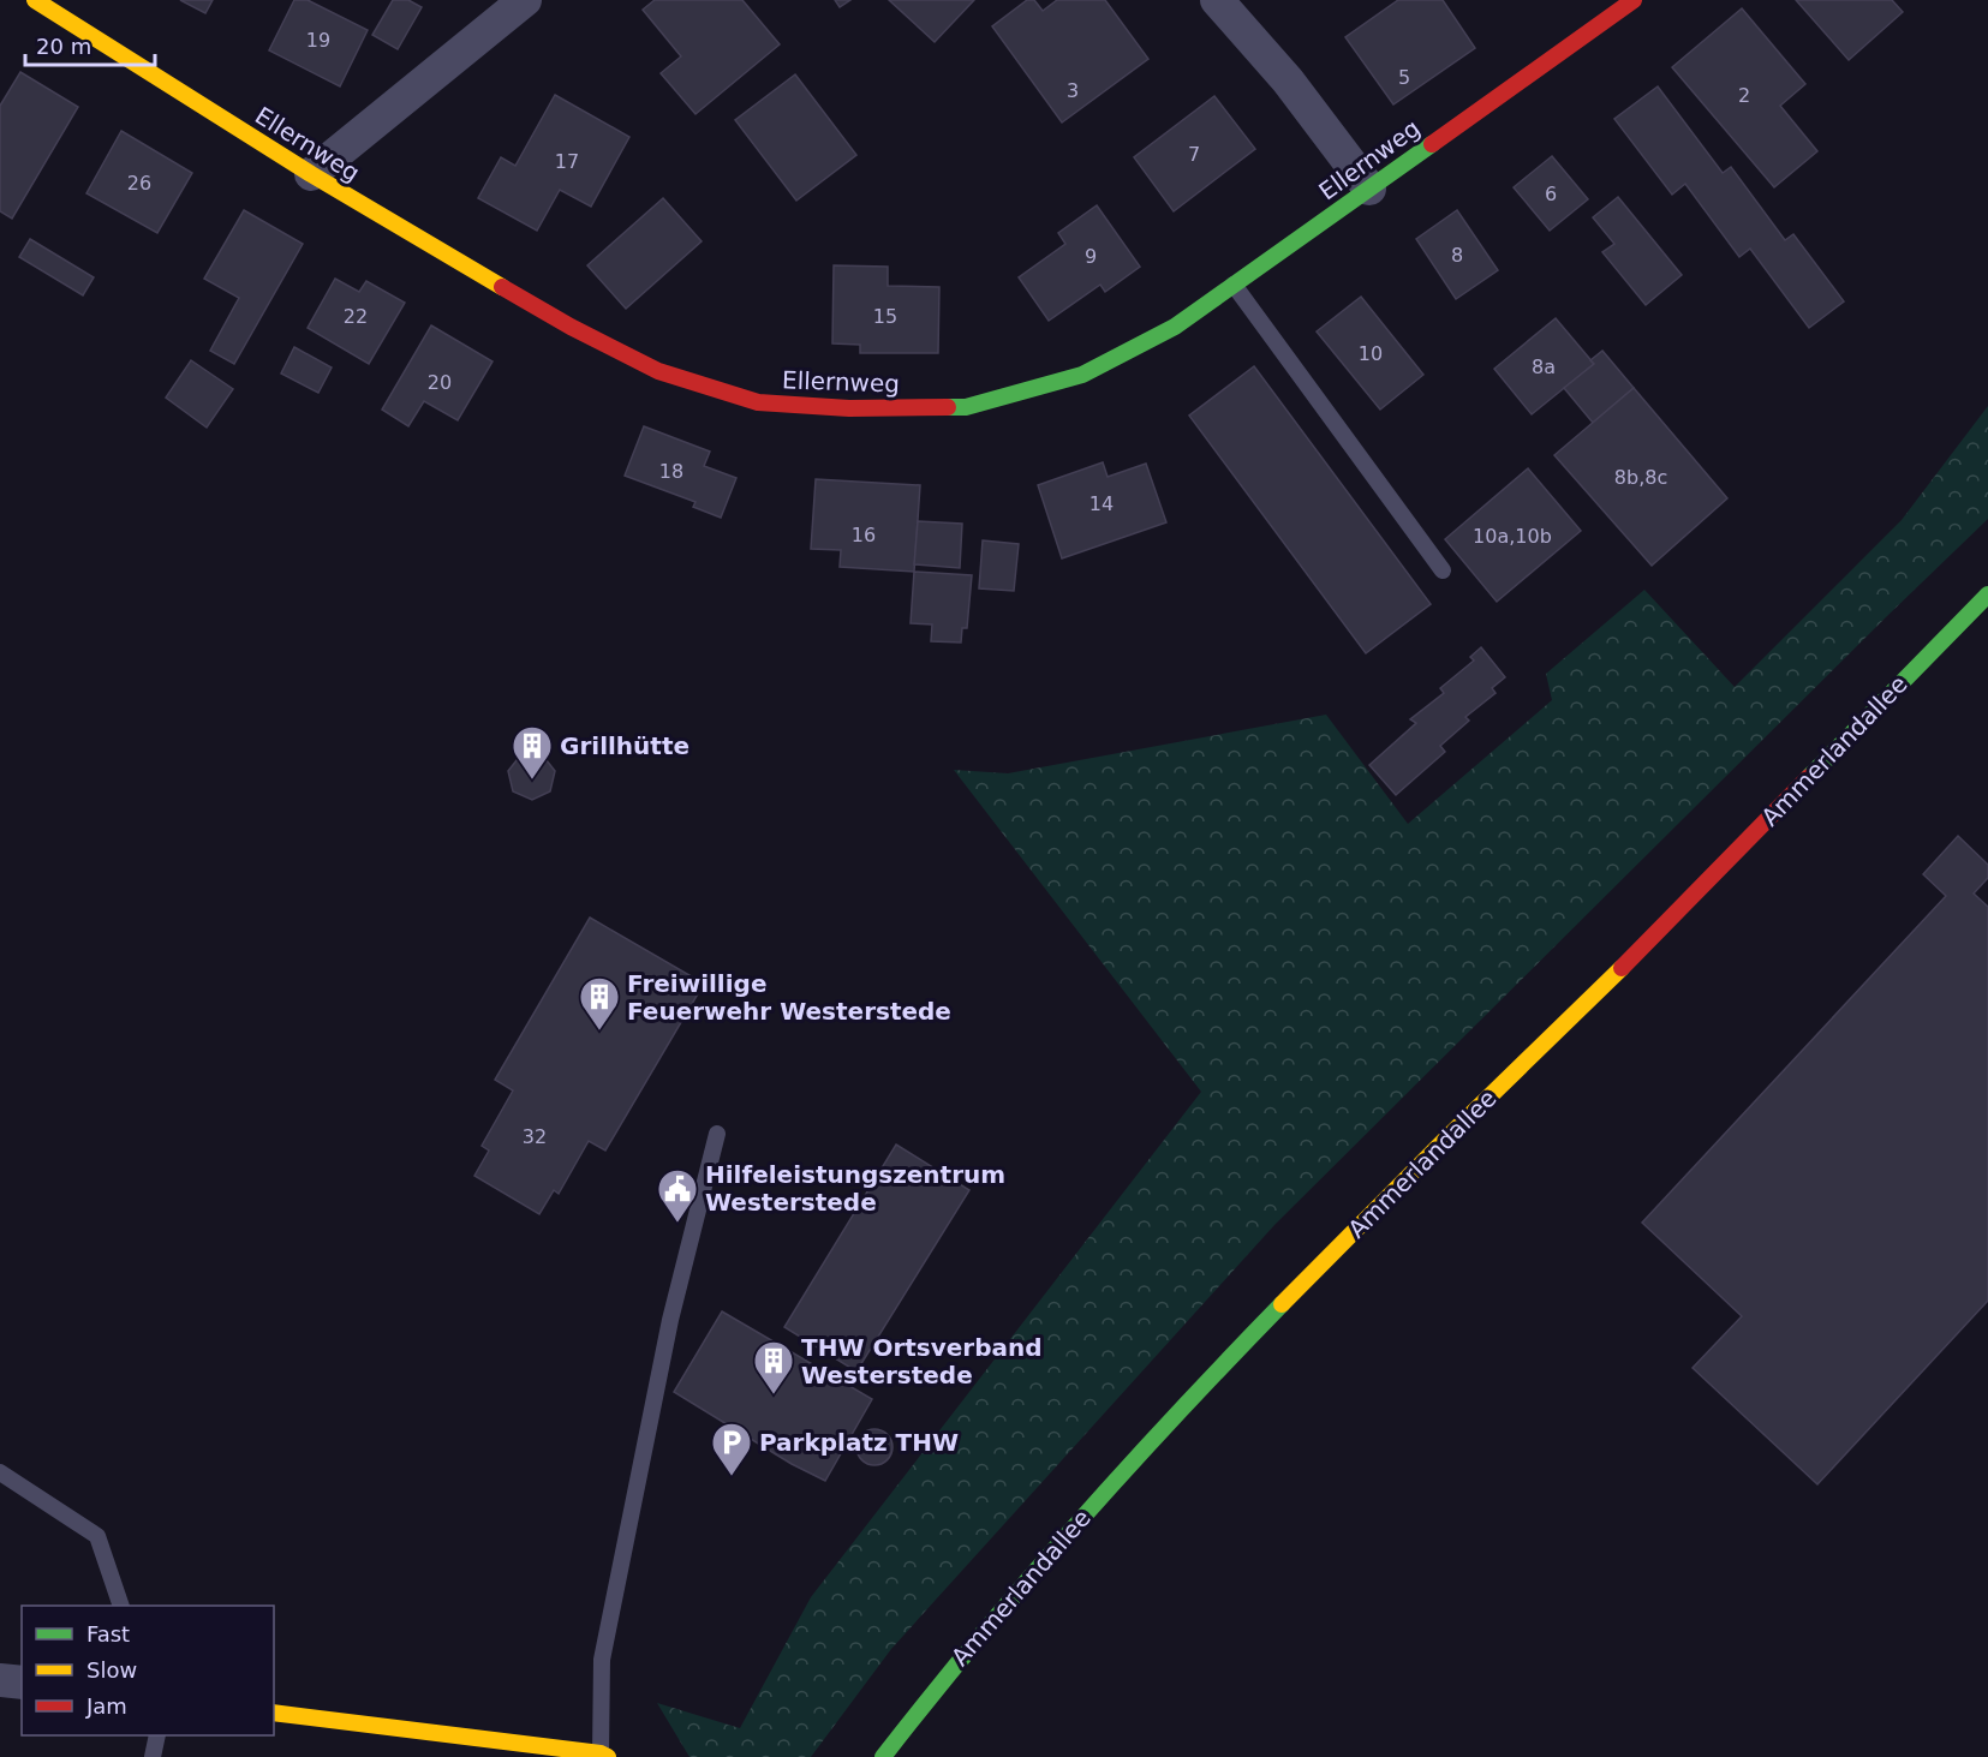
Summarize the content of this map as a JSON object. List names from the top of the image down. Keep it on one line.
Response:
{"streets":{"street":["Ellernweg","Ammerlandallee"]},"places":{"building":["Grillhütte","Freiwillige Feuerwehr Westerstede","THW Ortsverband Westerstede"],"public building":["Hilfeleistungszentrum Westerstede"],"parking":["Parkplatz THW"]},"house_numbers":["19","5","3","2","7","17","26","6","8","9","22","15","10","8a","20","18","8b,8c","14","16","10a,10b","32"],"legend":["Fast","Slow","Jam"],"scale_bar":"20 m"}
